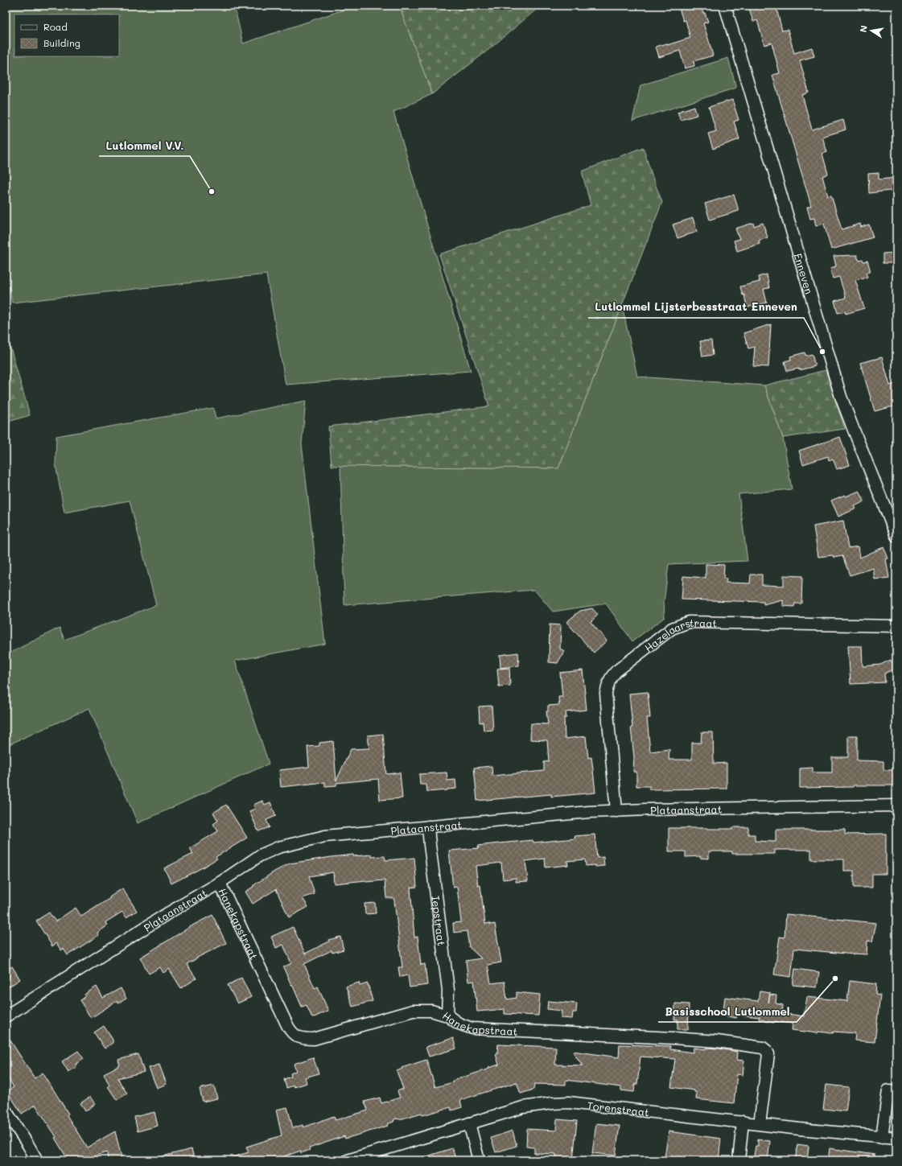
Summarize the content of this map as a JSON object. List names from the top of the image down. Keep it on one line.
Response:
{"streets":{"street":["Enneven","Hazelaarstraat","Plataanstraat","Iepstraat","Hanekapstraat","Torenstraat"]},"crossings":[["Hazelaarstraat","Plataanstraat"],["Plataanstraat","Iepstraat"],["Plataanstraat","Hanekapstraat"],["Iepstraat","Hanekapstraat"],["Hanekapstraat","Torenstraat"]],"places":["Lutlommel V.V.","Lutlommel Lijsterbesstraat Enneven","Basisschool Lutlommel"],"legend":["Road","Building"],"north":"left"}
